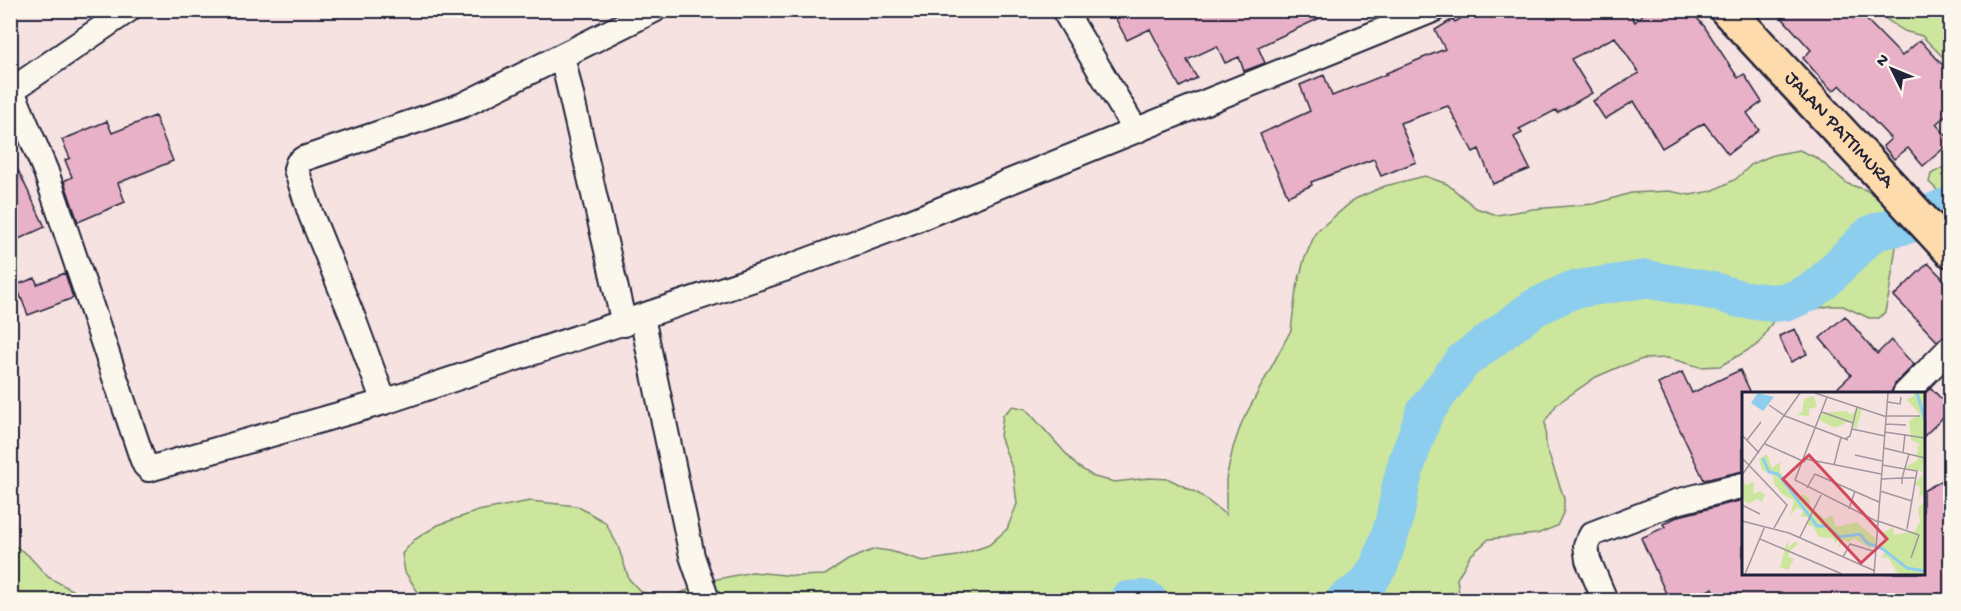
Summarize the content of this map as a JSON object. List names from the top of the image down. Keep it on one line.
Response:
{"streets":{"main road":["JALAN PATTIMURA"]},"north":"top left"}
